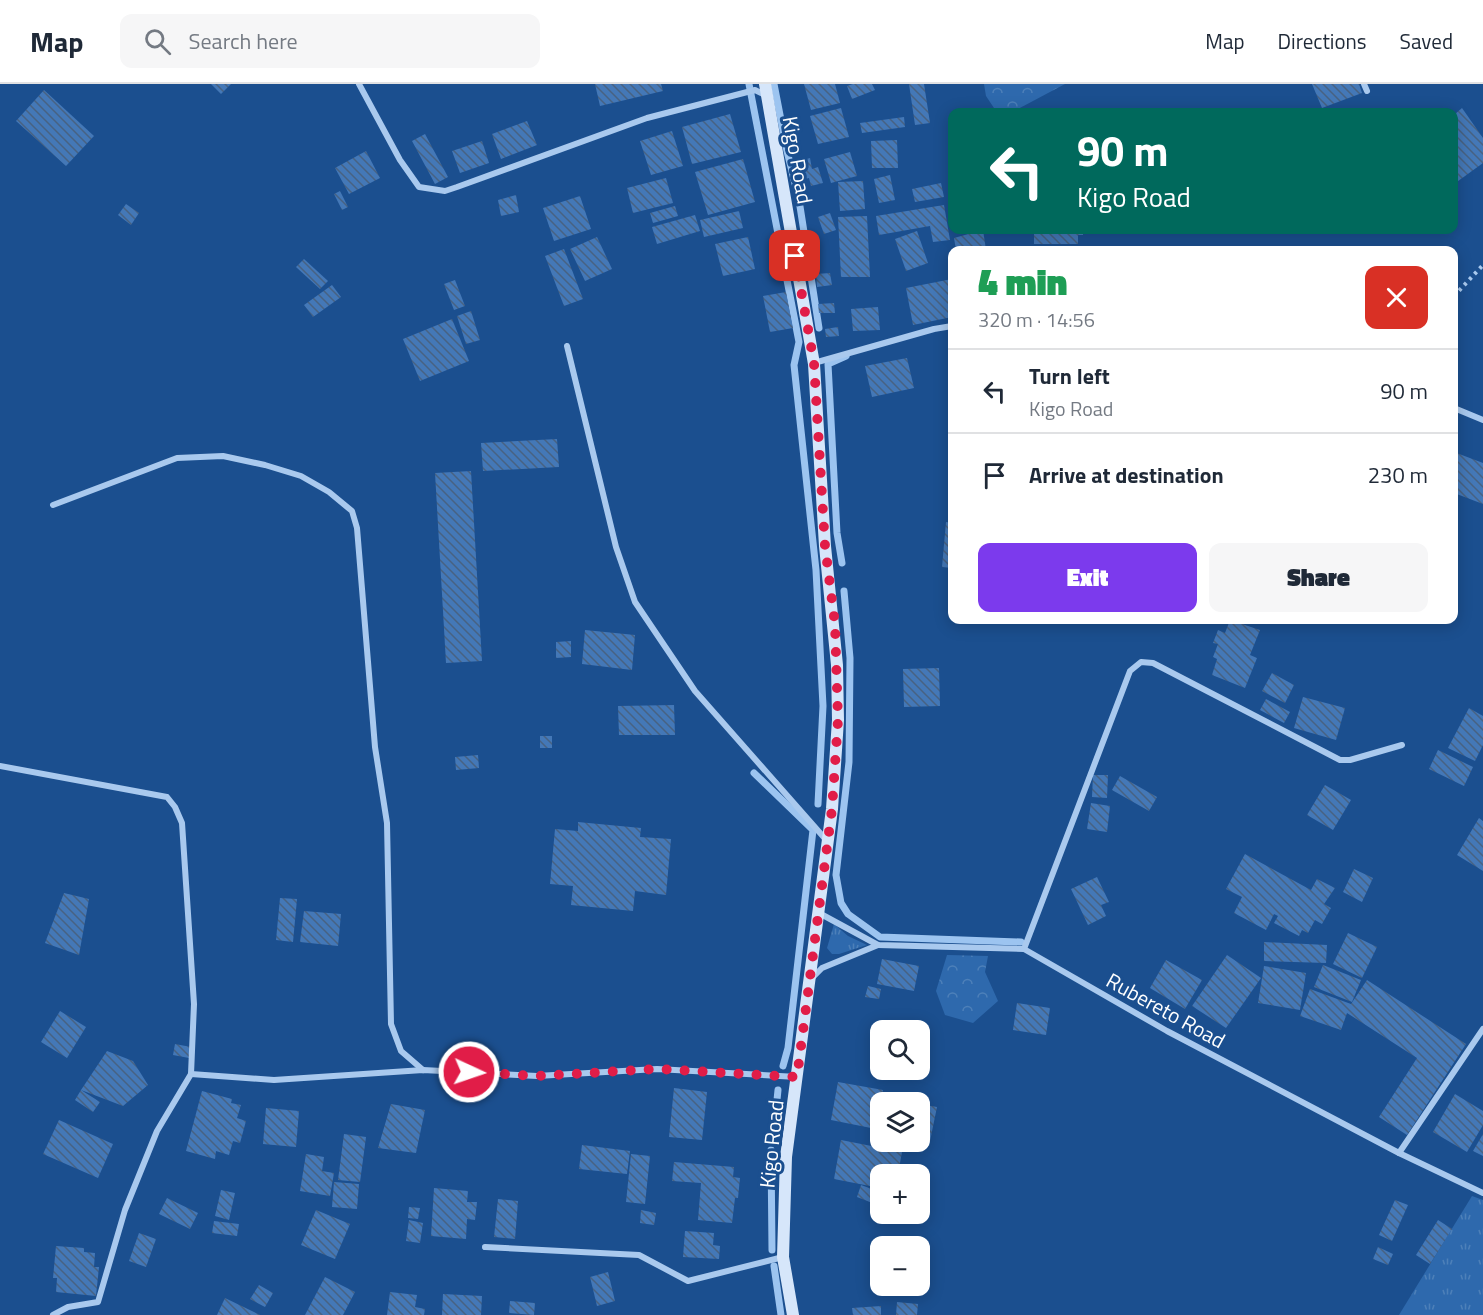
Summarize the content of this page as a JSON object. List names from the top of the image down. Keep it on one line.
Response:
{"streets":{"street":["Kigo Road","Rubereto Road"]},"crossings":[["Kigo Road","Rubereto Road"]],"page":{"header":"Map","search":"Search here","nav":["Map","Directions","Saved"],"turn":["90 m","Kigo Road"],"heading":["4 min","320 m · 14:56"],"list":[{"name":"Turn left","note":"Kigo Road","value":"90 m"},{"name":"Arrive at destination","value":"230 m"}],"buttons":["Exit","Share"],"map_buttons":["+","−"]}}
